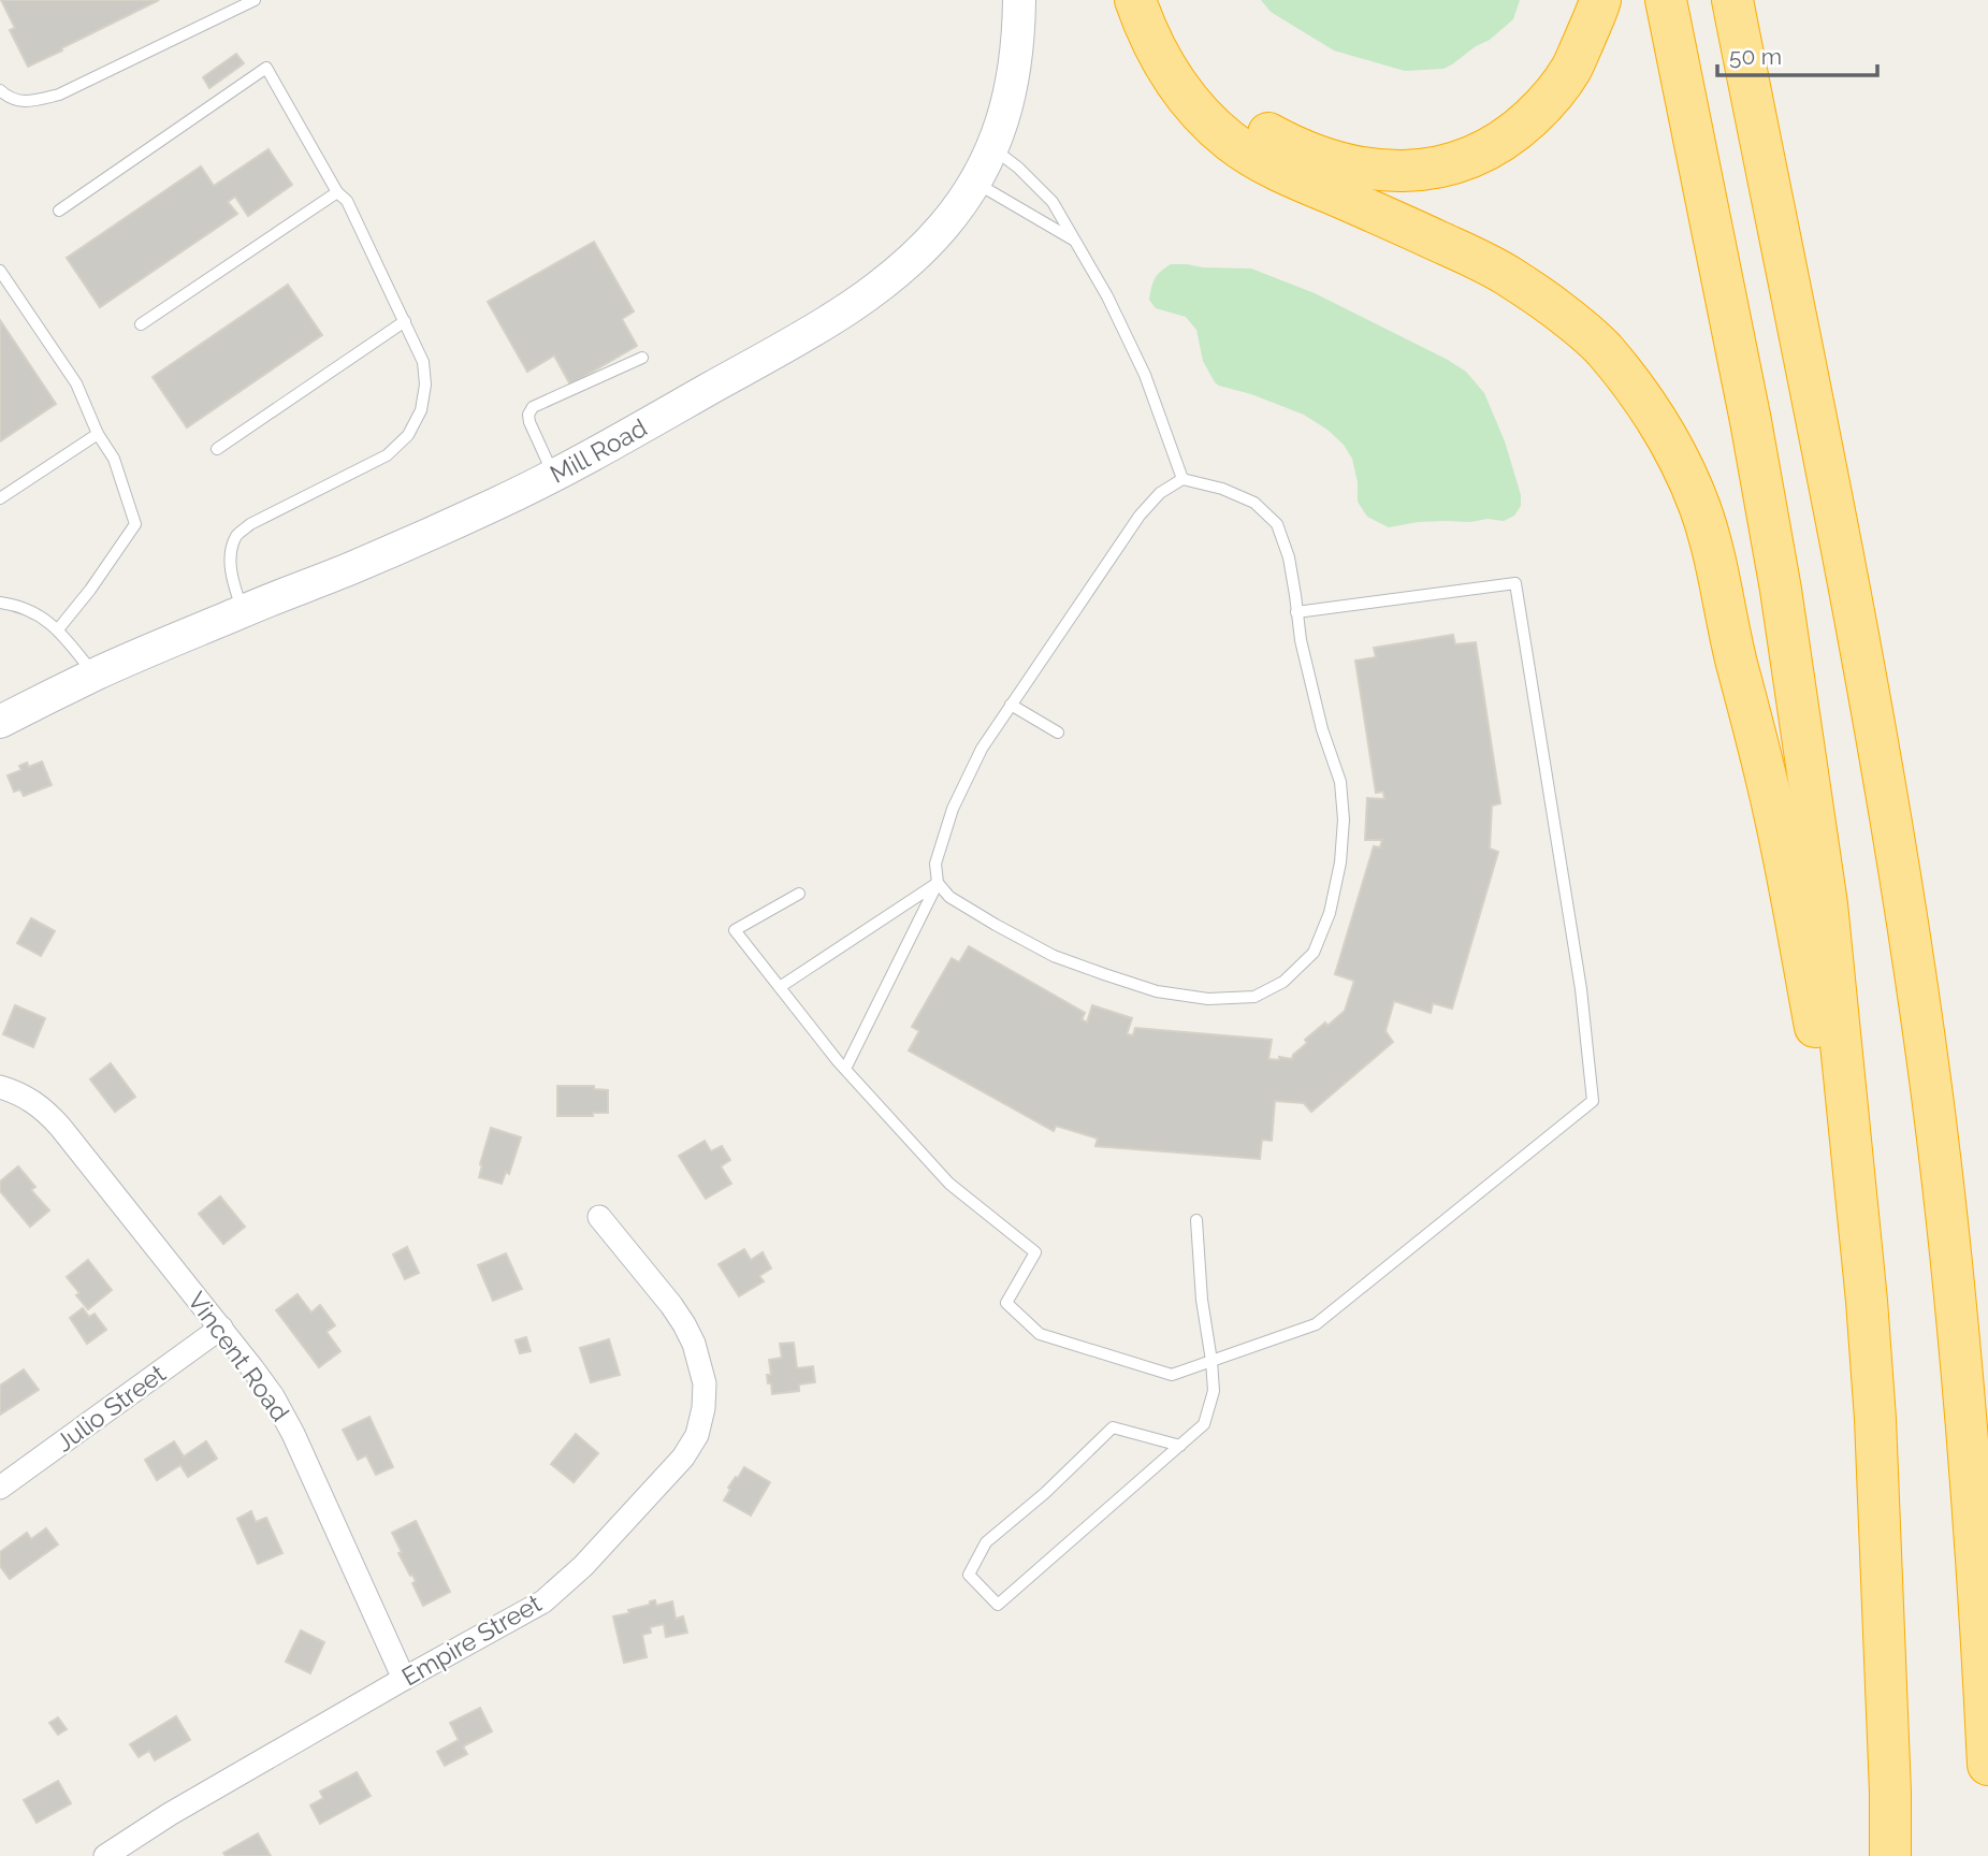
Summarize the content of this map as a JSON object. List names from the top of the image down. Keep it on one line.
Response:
{"streets":{"main road":["Mill Road"],"street":["Vincent Road","Julio Street","Empire Street"]},"crossings":[["Vincent Road","Julio Street"],["Vincent Road","Empire Street"]],"scale_bar":"50 m"}
